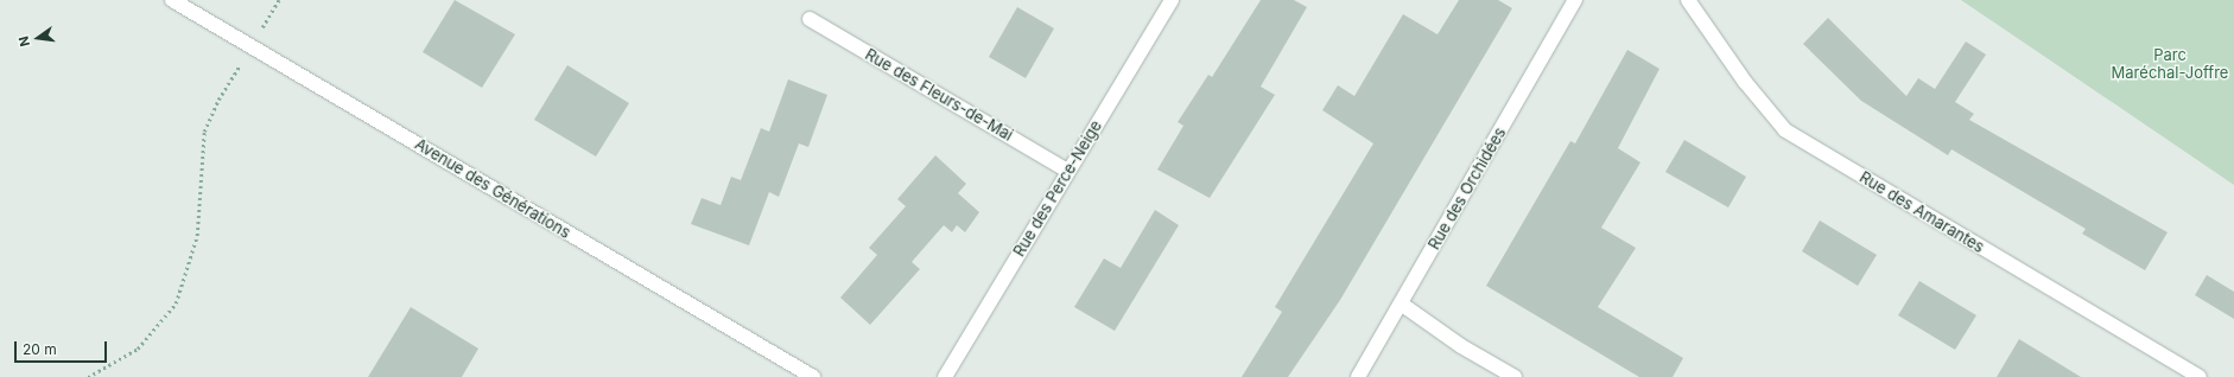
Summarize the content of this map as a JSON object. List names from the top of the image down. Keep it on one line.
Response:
{"streets":{"street":["Rue des Fleurs-de-Mai","Avenue des Générations","Rue des Perce-Neige","Rue des Orchidées","Rue des Amarantes"]},"crossings":[["Rue des Fleurs-de-Mai","Rue des Perce-Neige"]],"parks":["Parc Maréchal-Joffre"],"scale_bar":"20 m","north":"left"}
